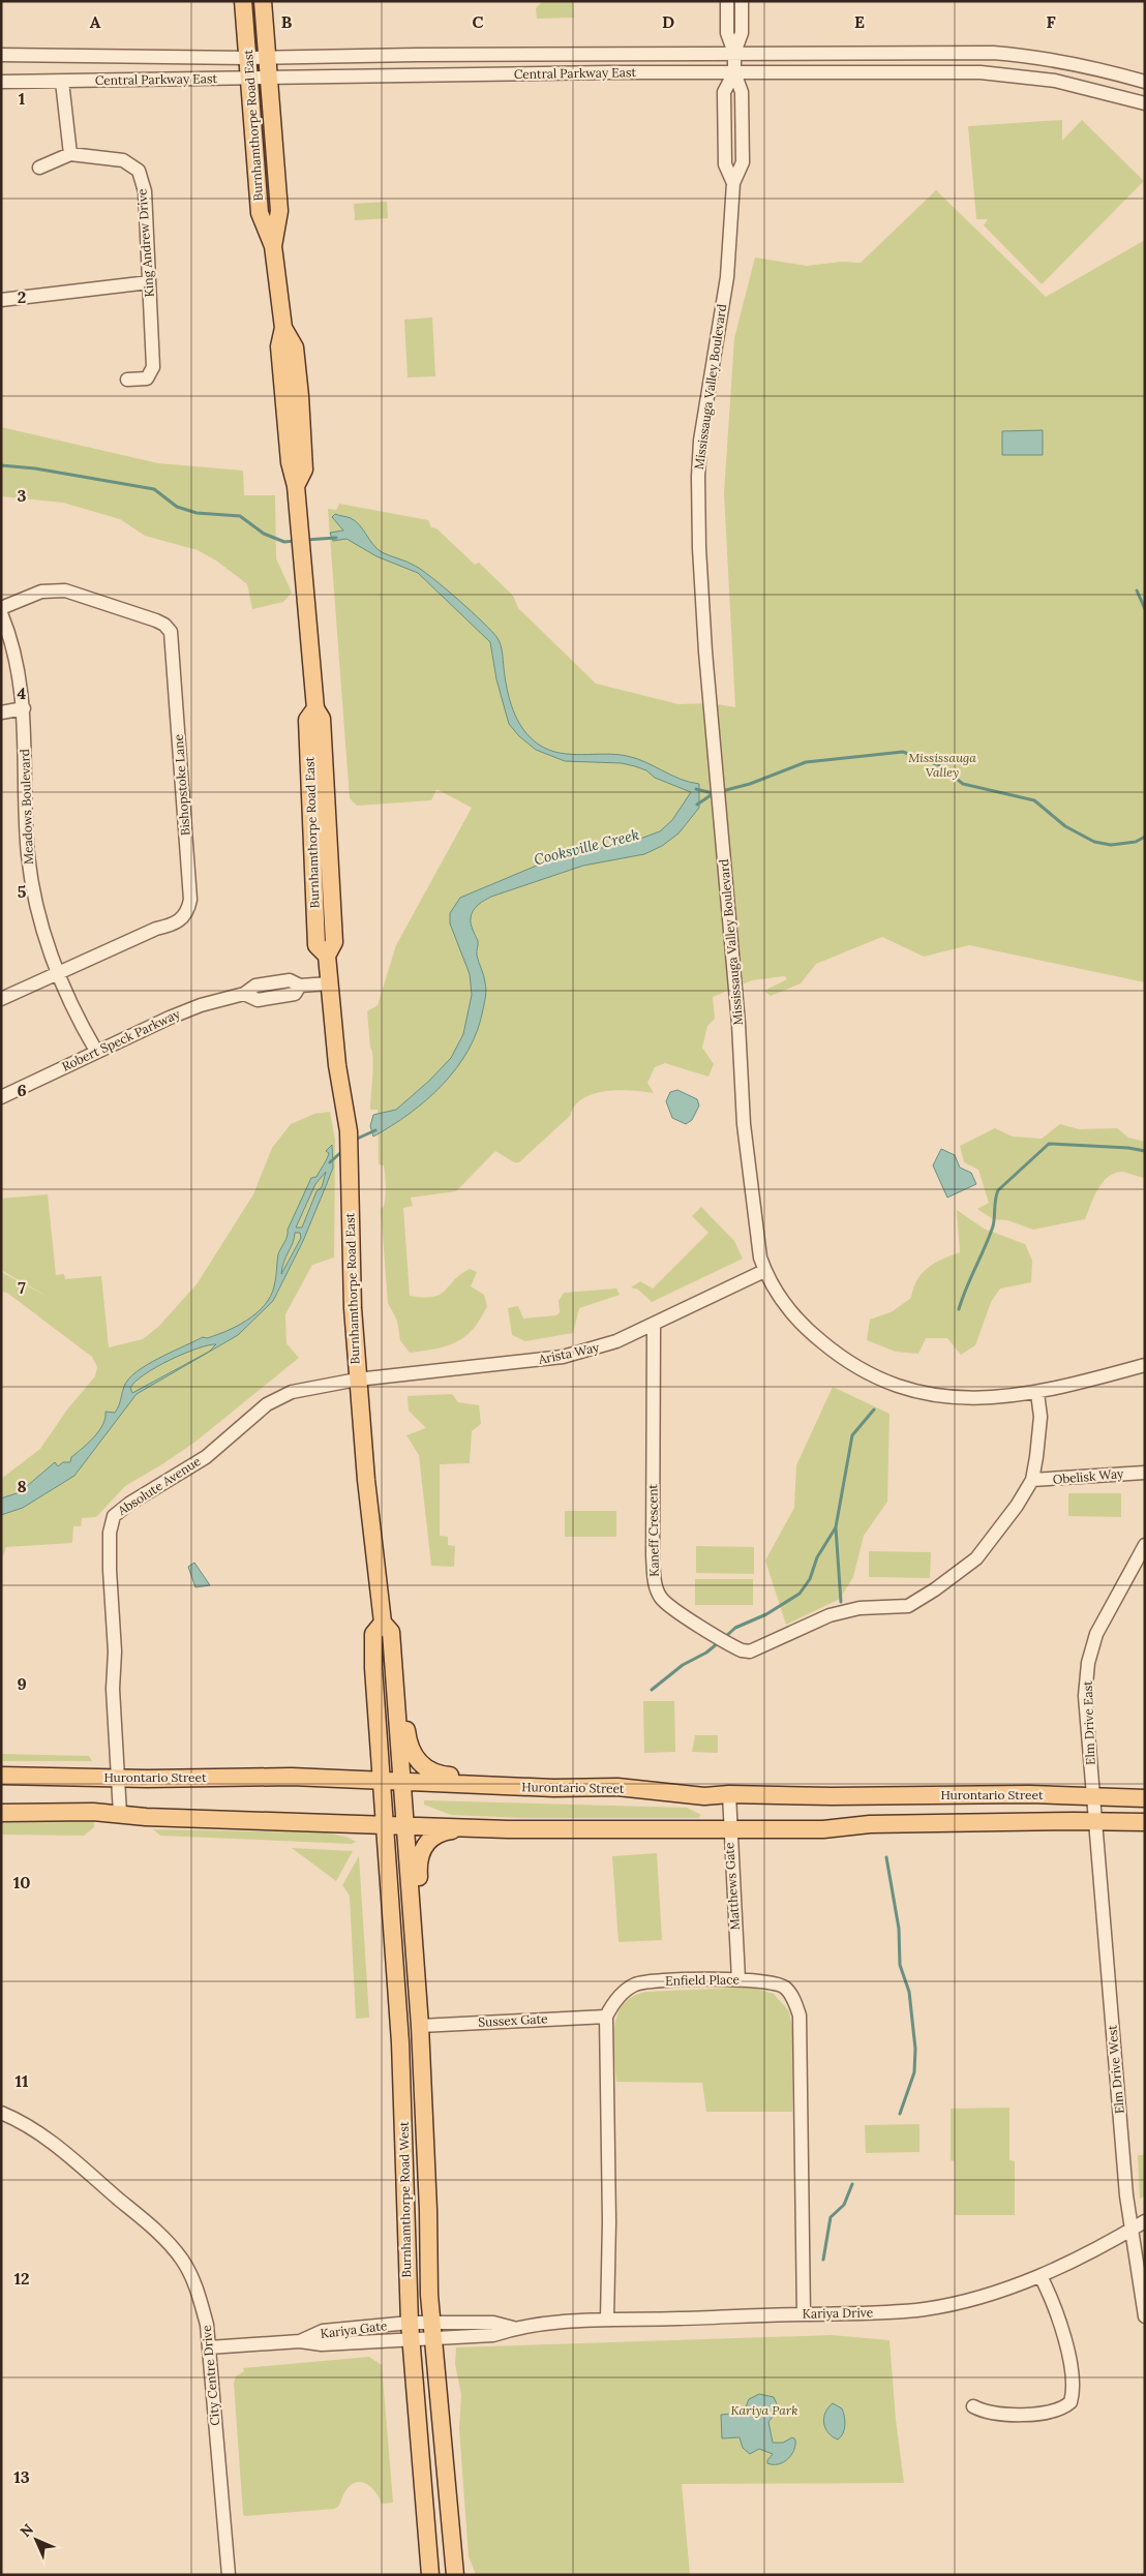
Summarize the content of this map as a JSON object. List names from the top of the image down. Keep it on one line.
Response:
{"streets":{"main road":["Burnhamthorpe Road East","Hurontario Street","Burnhamthorpe Road West"],"street":["Central Parkway East","King Andrew Drive","Mississauga Valley Boulevard","Bishopstoke Lane","Meadows Boulevard","Robert Speck Parkway","Arista Way","Obelisk Way","Absolute Avenue","Kaneff Crescent","Elm Drive East","Matthews Gate","Enfield Place","Sussex Gate","Elm Drive West","Kariya Drive","Kariya Gate","City Centre Drive"]},"crossings":[["Central Parkway East","Burnhamthorpe Road East"],["Central Parkway East","Mississauga Valley Boulevard"],["Burnhamthorpe Road East","Robert Speck Parkway"],["Burnhamthorpe Road East","Arista Way"],["Burnhamthorpe Road East","Absolute Avenue"],["Burnhamthorpe Road East","Hurontario Street"],["Burnhamthorpe Road East","Burnhamthorpe Road West"],["Mississauga Valley Boulevard","Arista Way"],["Mississauga Valley Boulevard","Kaneff Crescent"],["Bishopstoke Lane","Meadows Boulevard"],["Meadows Boulevard","Robert Speck Parkway"],["Arista Way","Absolute Avenue"],["Arista Way","Kaneff Crescent"],["Obelisk Way","Kaneff Crescent"],["Absolute Avenue","Hurontario Street"],["Elm Drive East","Hurontario Street"],["Elm Drive East","Elm Drive West"],["Hurontario Street","Matthews Gate"],["Hurontario Street","Elm Drive West"],["Hurontario Street","Burnhamthorpe Road West"],["Matthews Gate","Enfield Place"],["Enfield Place","Sussex Gate"],["Enfield Place","Kariya Drive"],["Sussex Gate","Burnhamthorpe Road West"],["Elm Drive West","Kariya Drive"],["Burnhamthorpe Road West","Kariya Drive"],["Burnhamthorpe Road West","Kariya Gate"],["Kariya Drive","Kariya Gate"],["Kariya Gate","City Centre Drive"]],"water":["Cooksville Creek"],"parks":["Mississauga Valley","Kariya Park"],"north":"top left","grid":{"columns":["A","B","C","D","E","F"],"rows":["1","2","3","4","5","6","7","8","9","10","11","12","13"]}}
